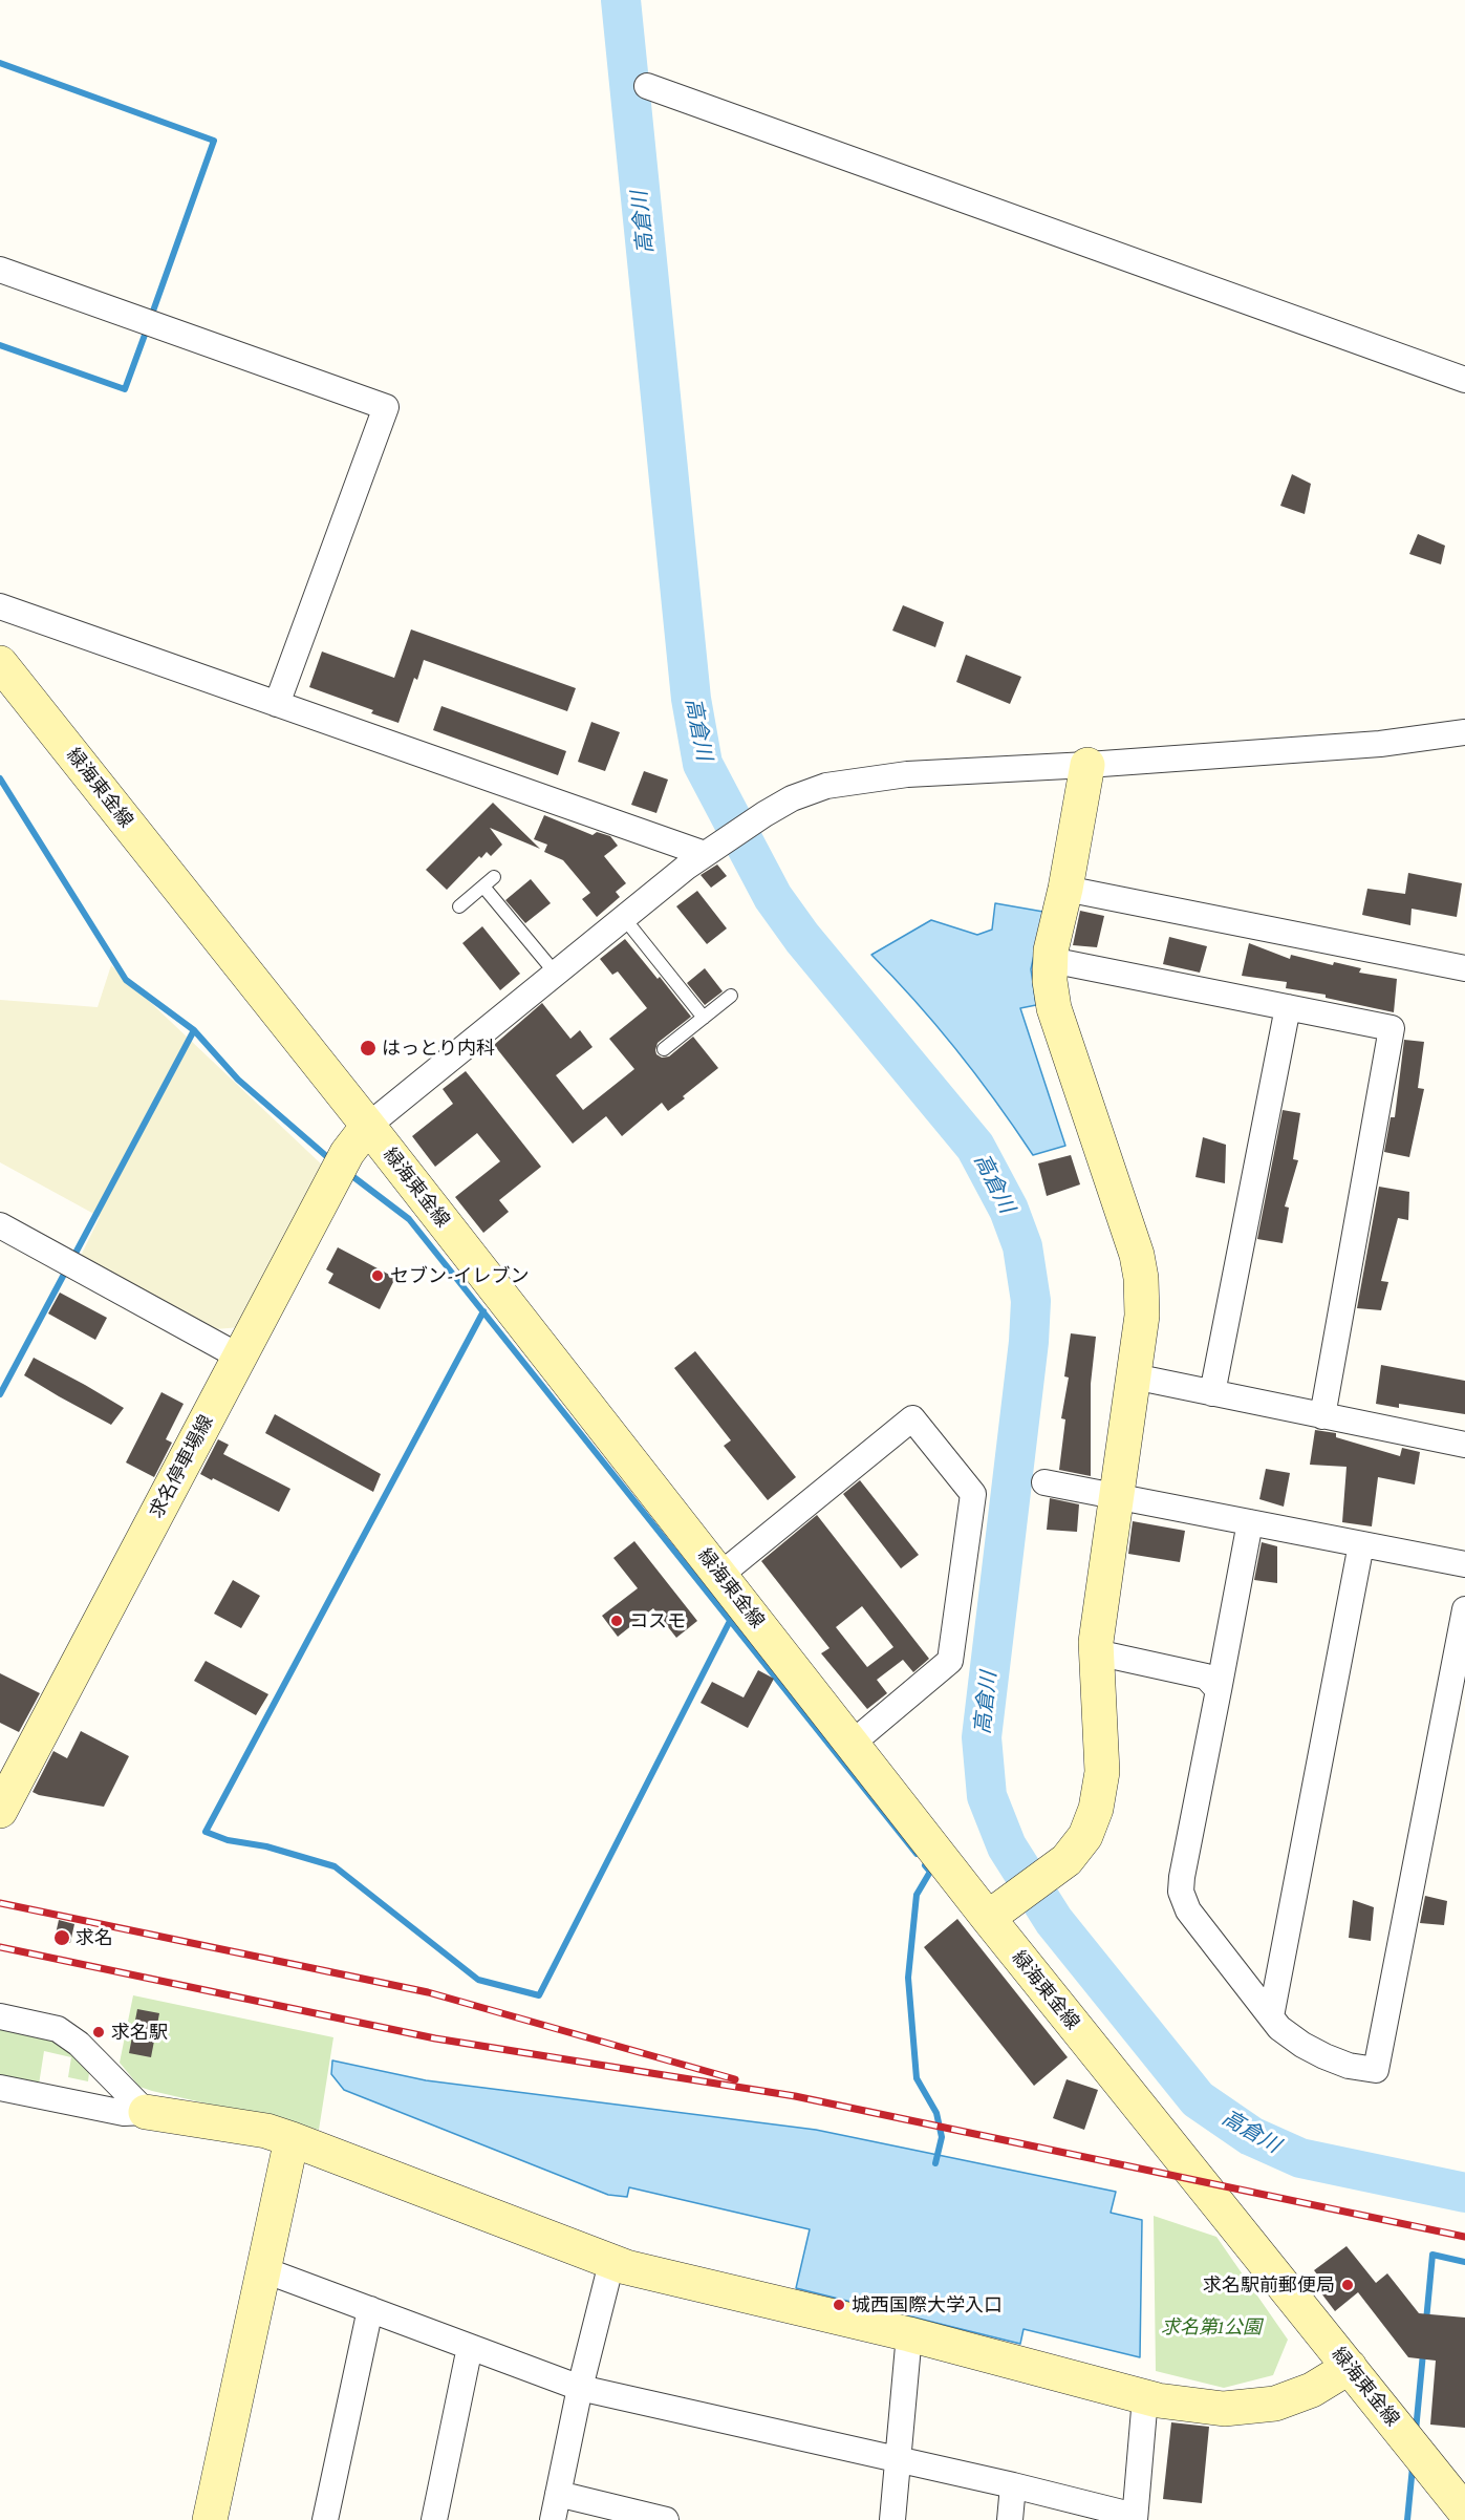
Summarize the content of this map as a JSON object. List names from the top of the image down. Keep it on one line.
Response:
{"streets":{"main road":["緑海東金線","求名停車場線"]},"crossings":[["緑海東金線","求名停車場線"]],"water":["高倉川"],"parks":["求名第1公園"],"places":["はっとり内科","セブン-イレブン","コスモ","求名","求名駅","求名駅前郵便局","城西国際大学入口"]}
